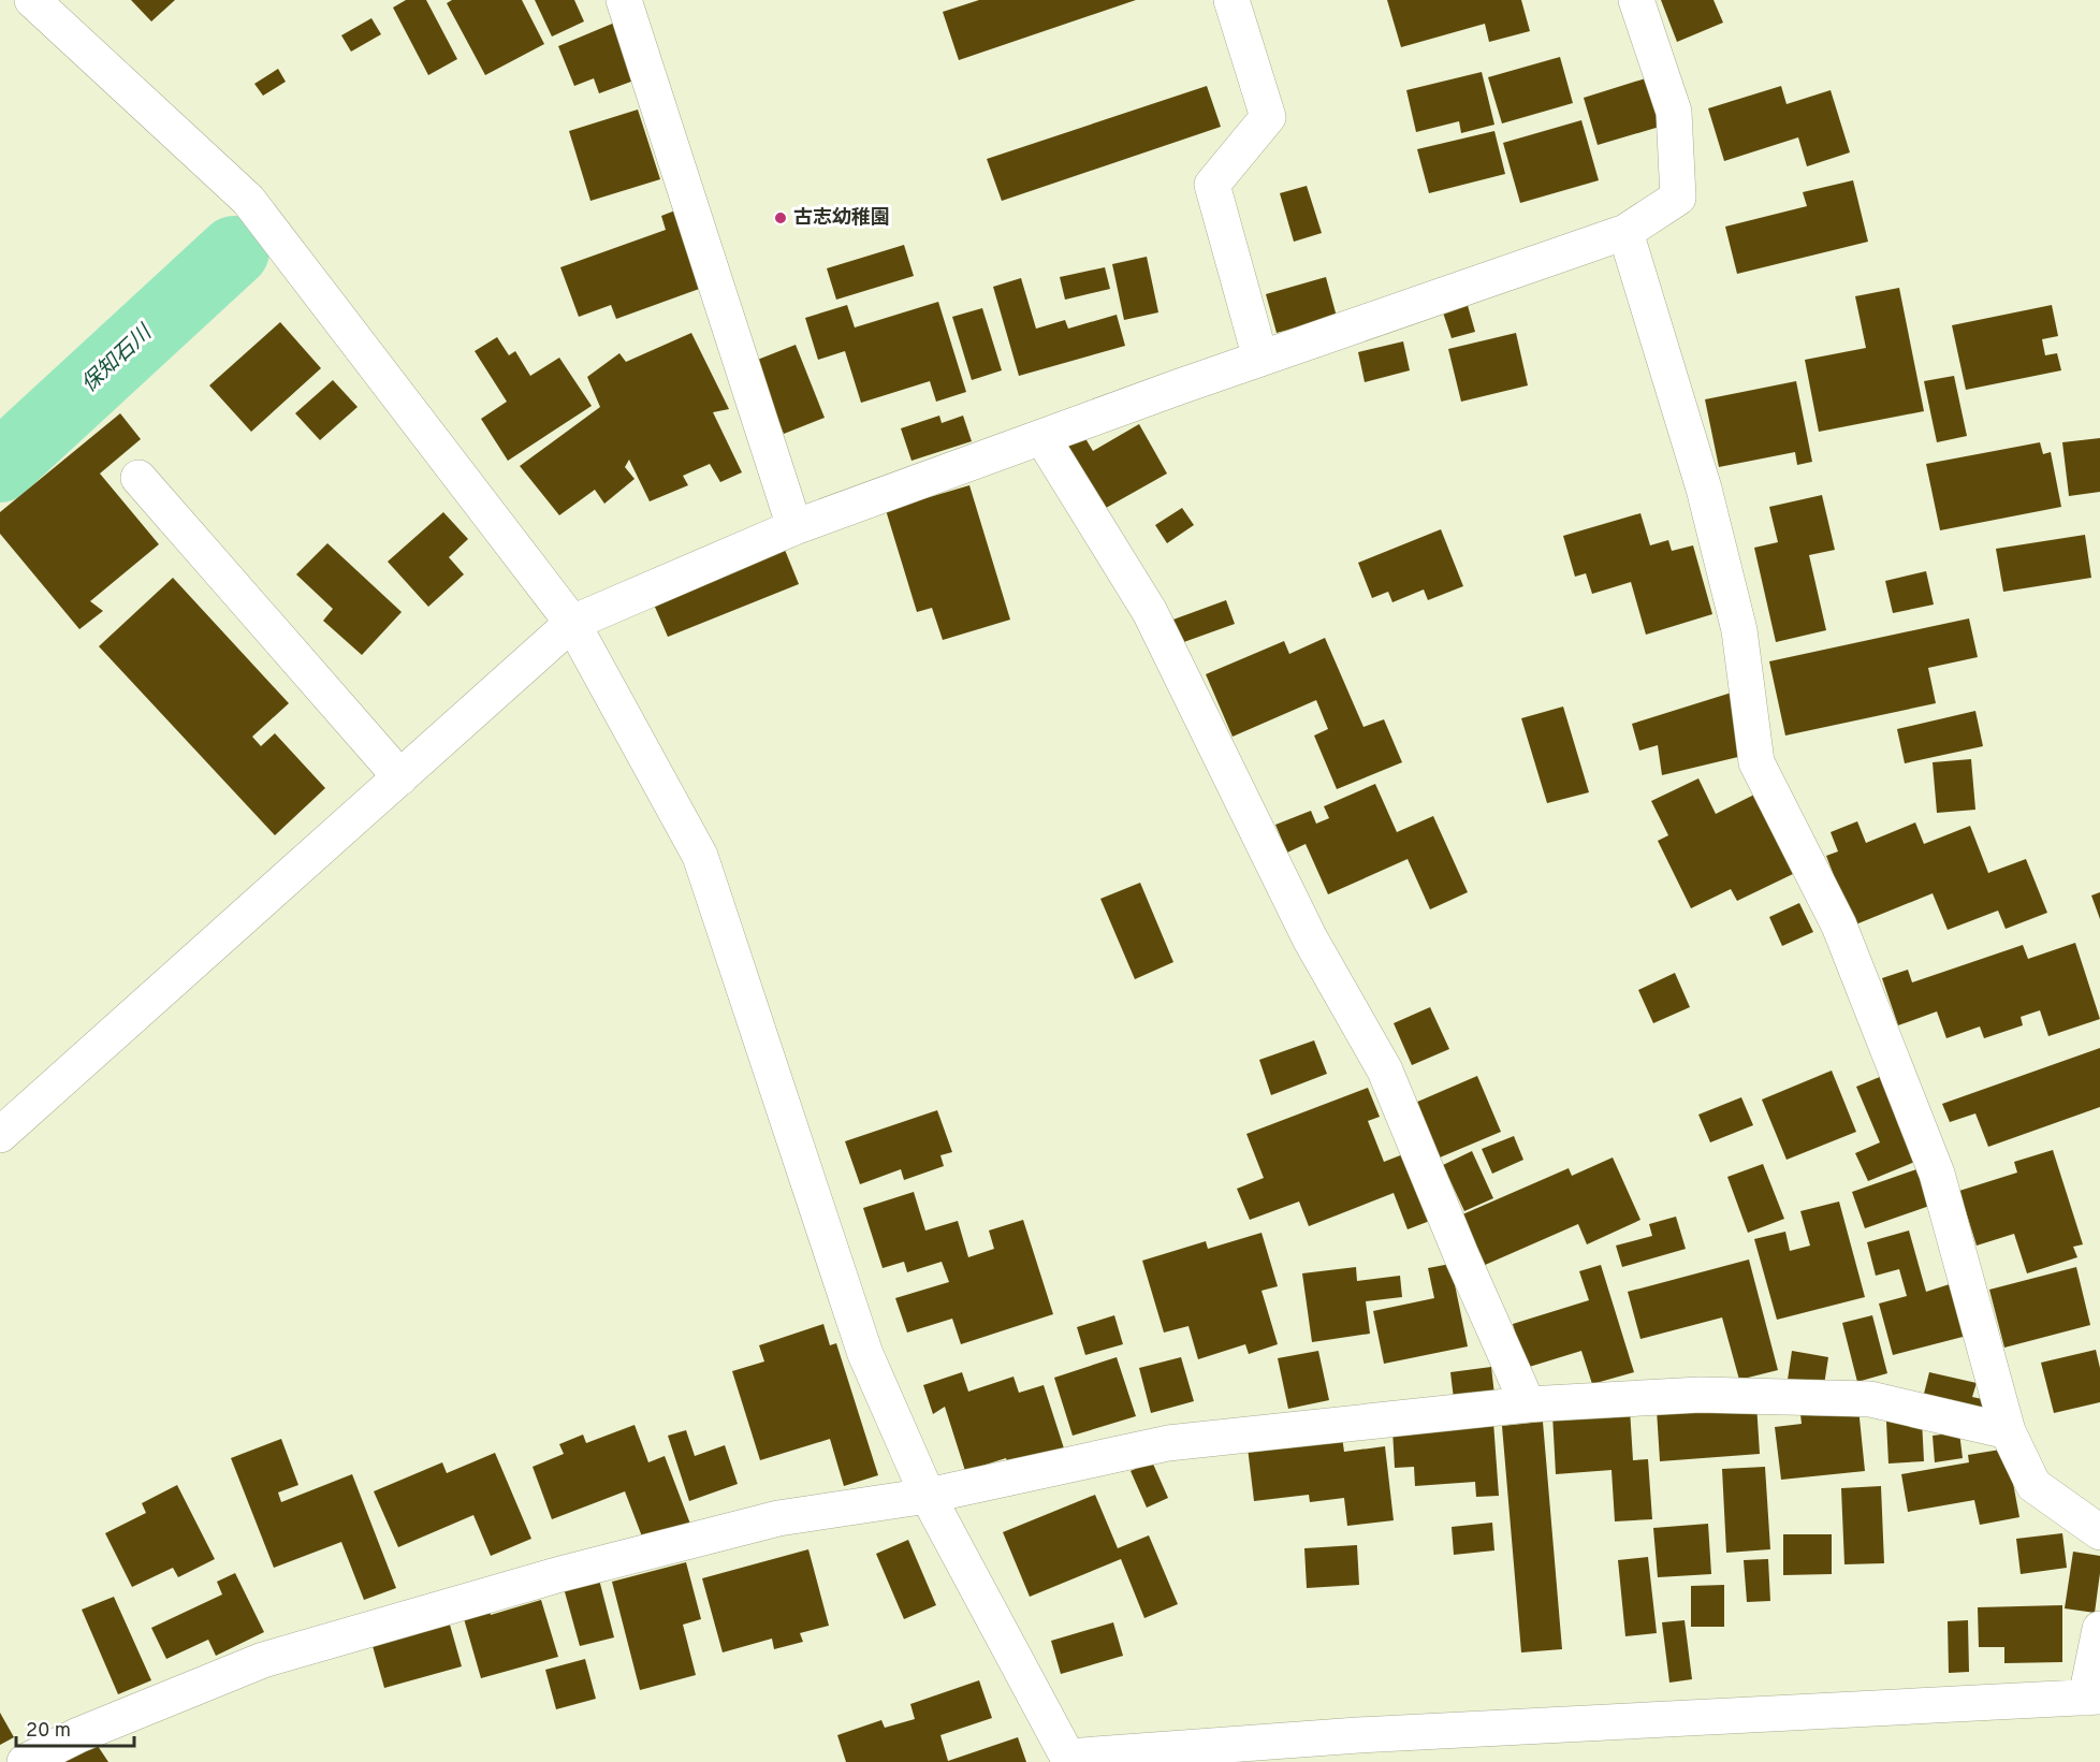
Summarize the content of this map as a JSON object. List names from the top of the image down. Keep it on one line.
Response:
{"water":["保知石川"],"places":["古志幼稚園"],"scale_bar":"20 m"}
